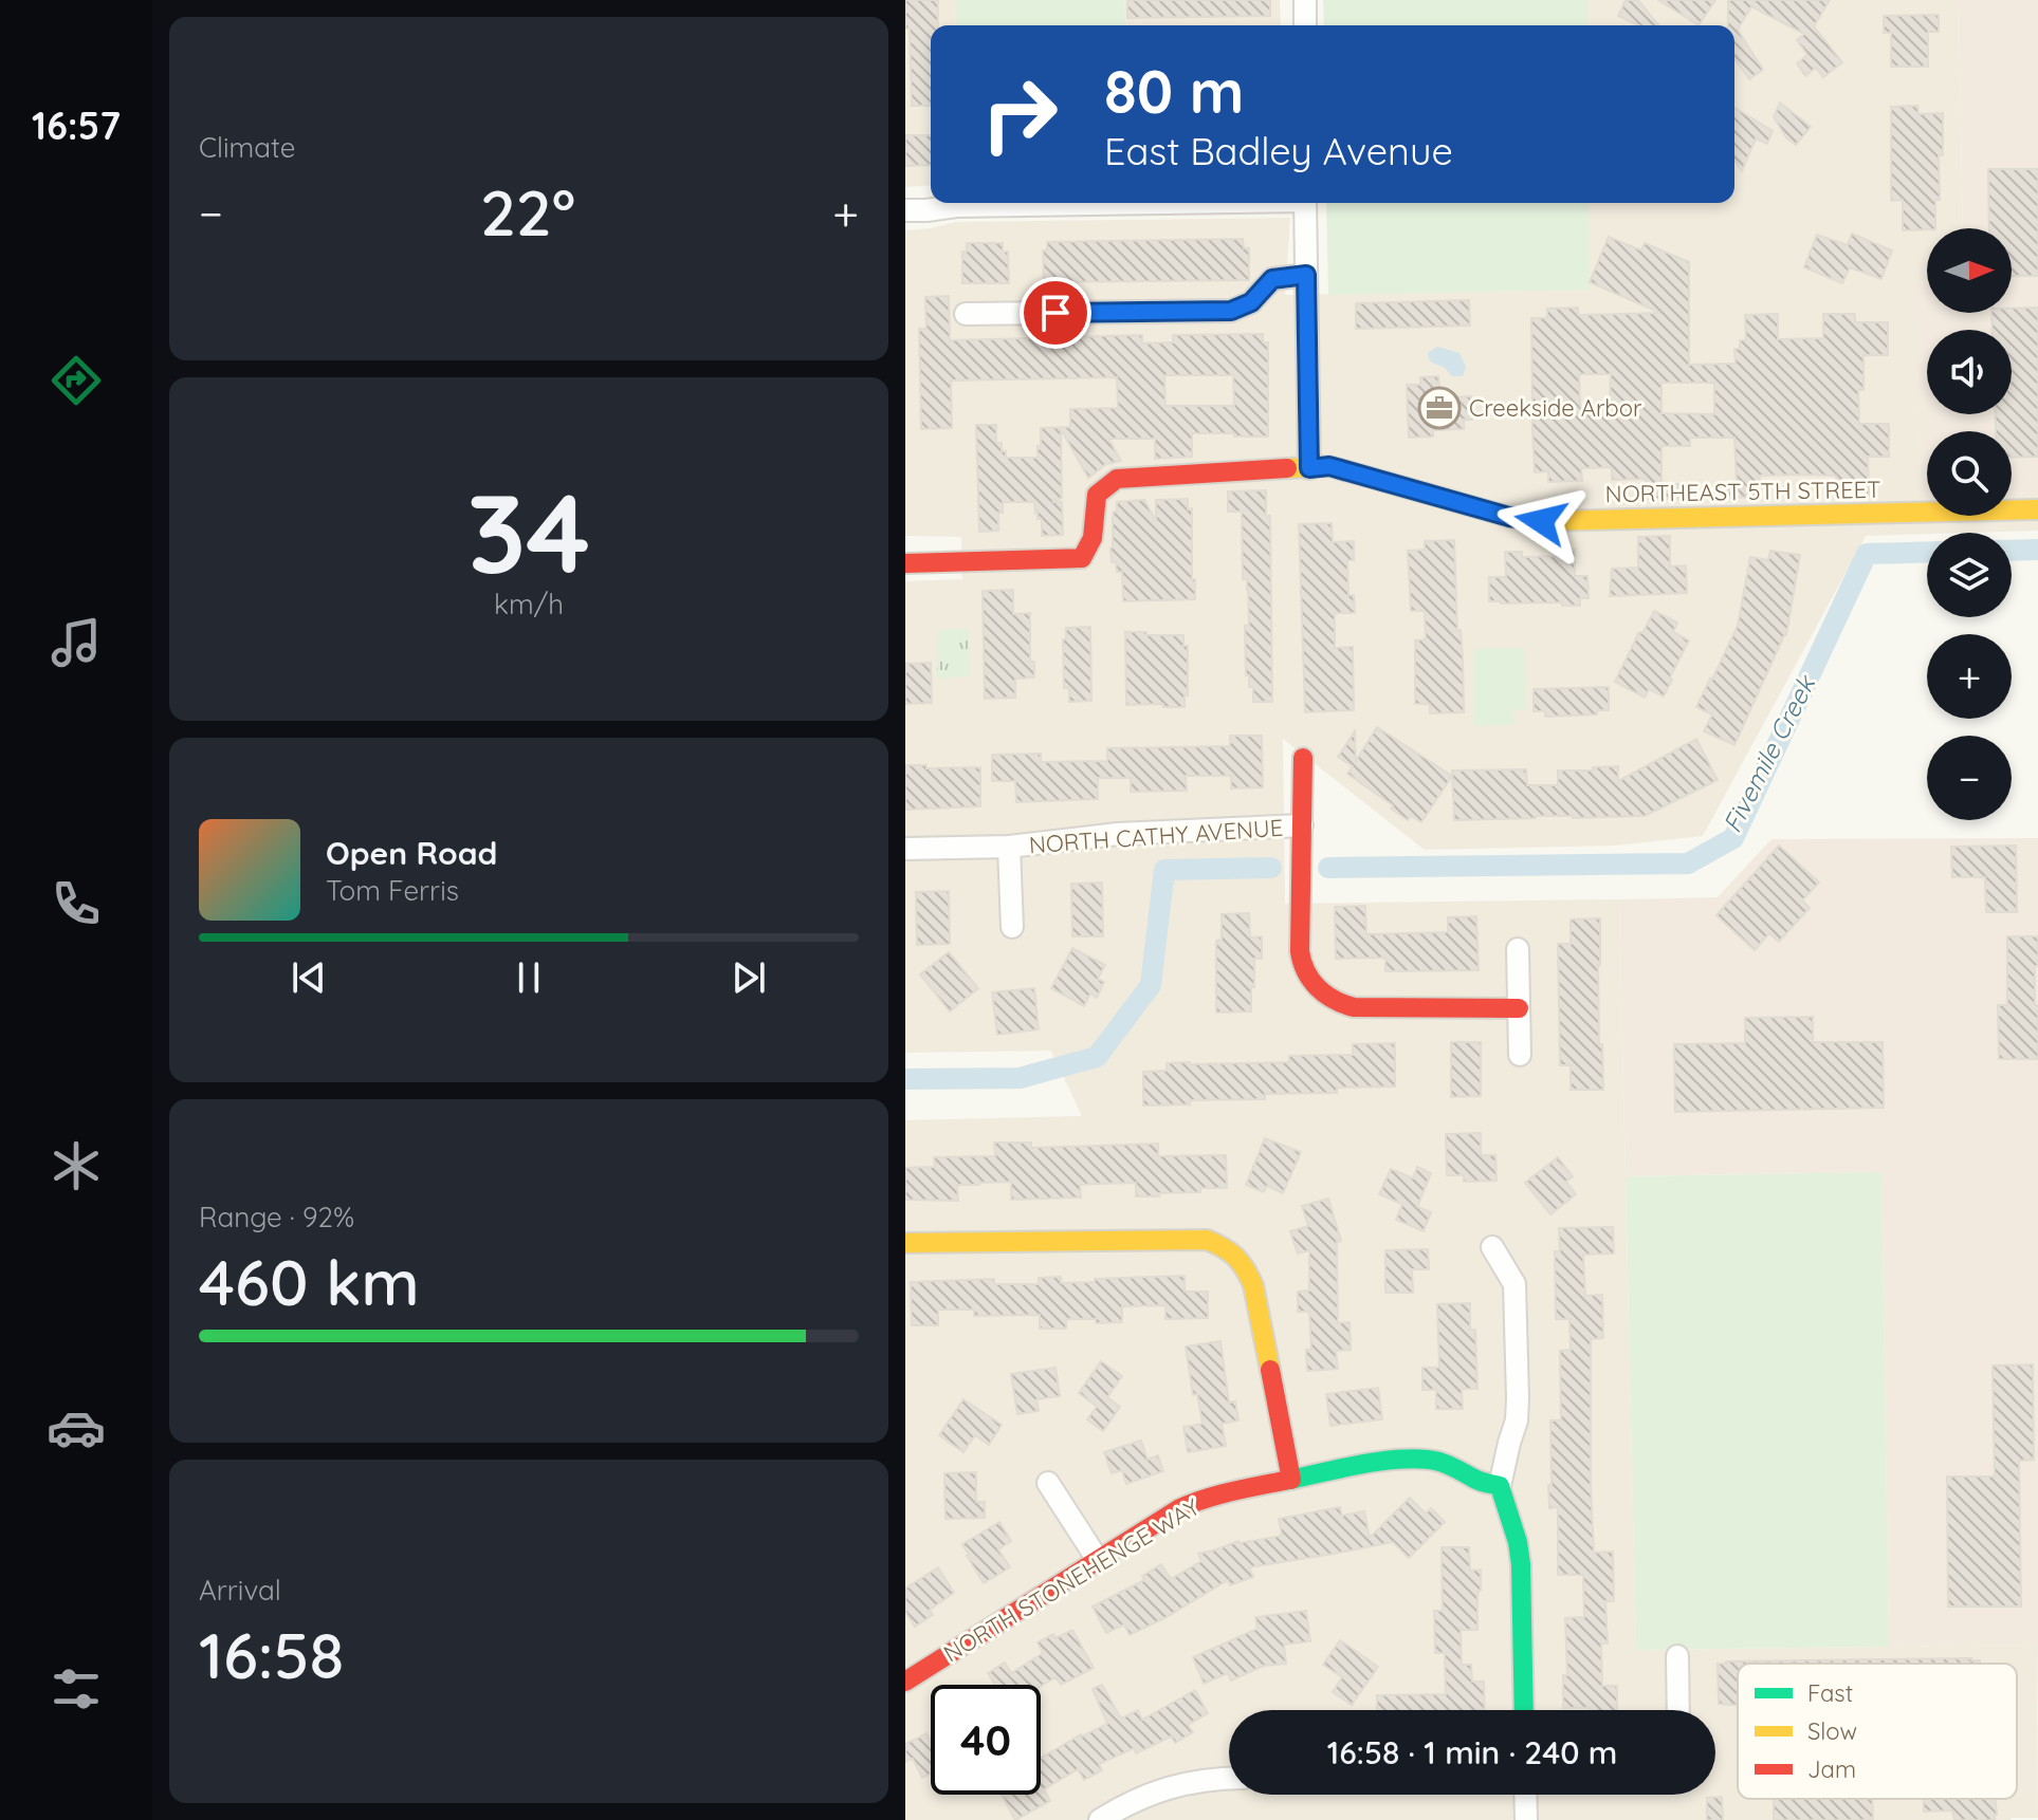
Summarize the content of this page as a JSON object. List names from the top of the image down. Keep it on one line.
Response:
{"streets":{"street":["NORTHEAST 5TH STREET","NORTH CATHY AVENUE","NORTH STONEHENGE WAY"]},"water":["Fivemile Creek"],"places":{"office":["Creekside Arbor"]},"legend":["Fast","Slow","Jam"],"north":"right","page":{"tabs":"16:57","tile":["Climate",["34","km/h"],["Range · 92%","460 km"],["Arrival","16:58"]],"turn":["80 m","East Badley Avenue"],"heat":["−","22°","+"],"map_buttons":["+","−"],"song":["Open Road","Tom Ferris"],"limit":"40","trip":"16:58 · 1 min · 240 m"}}
